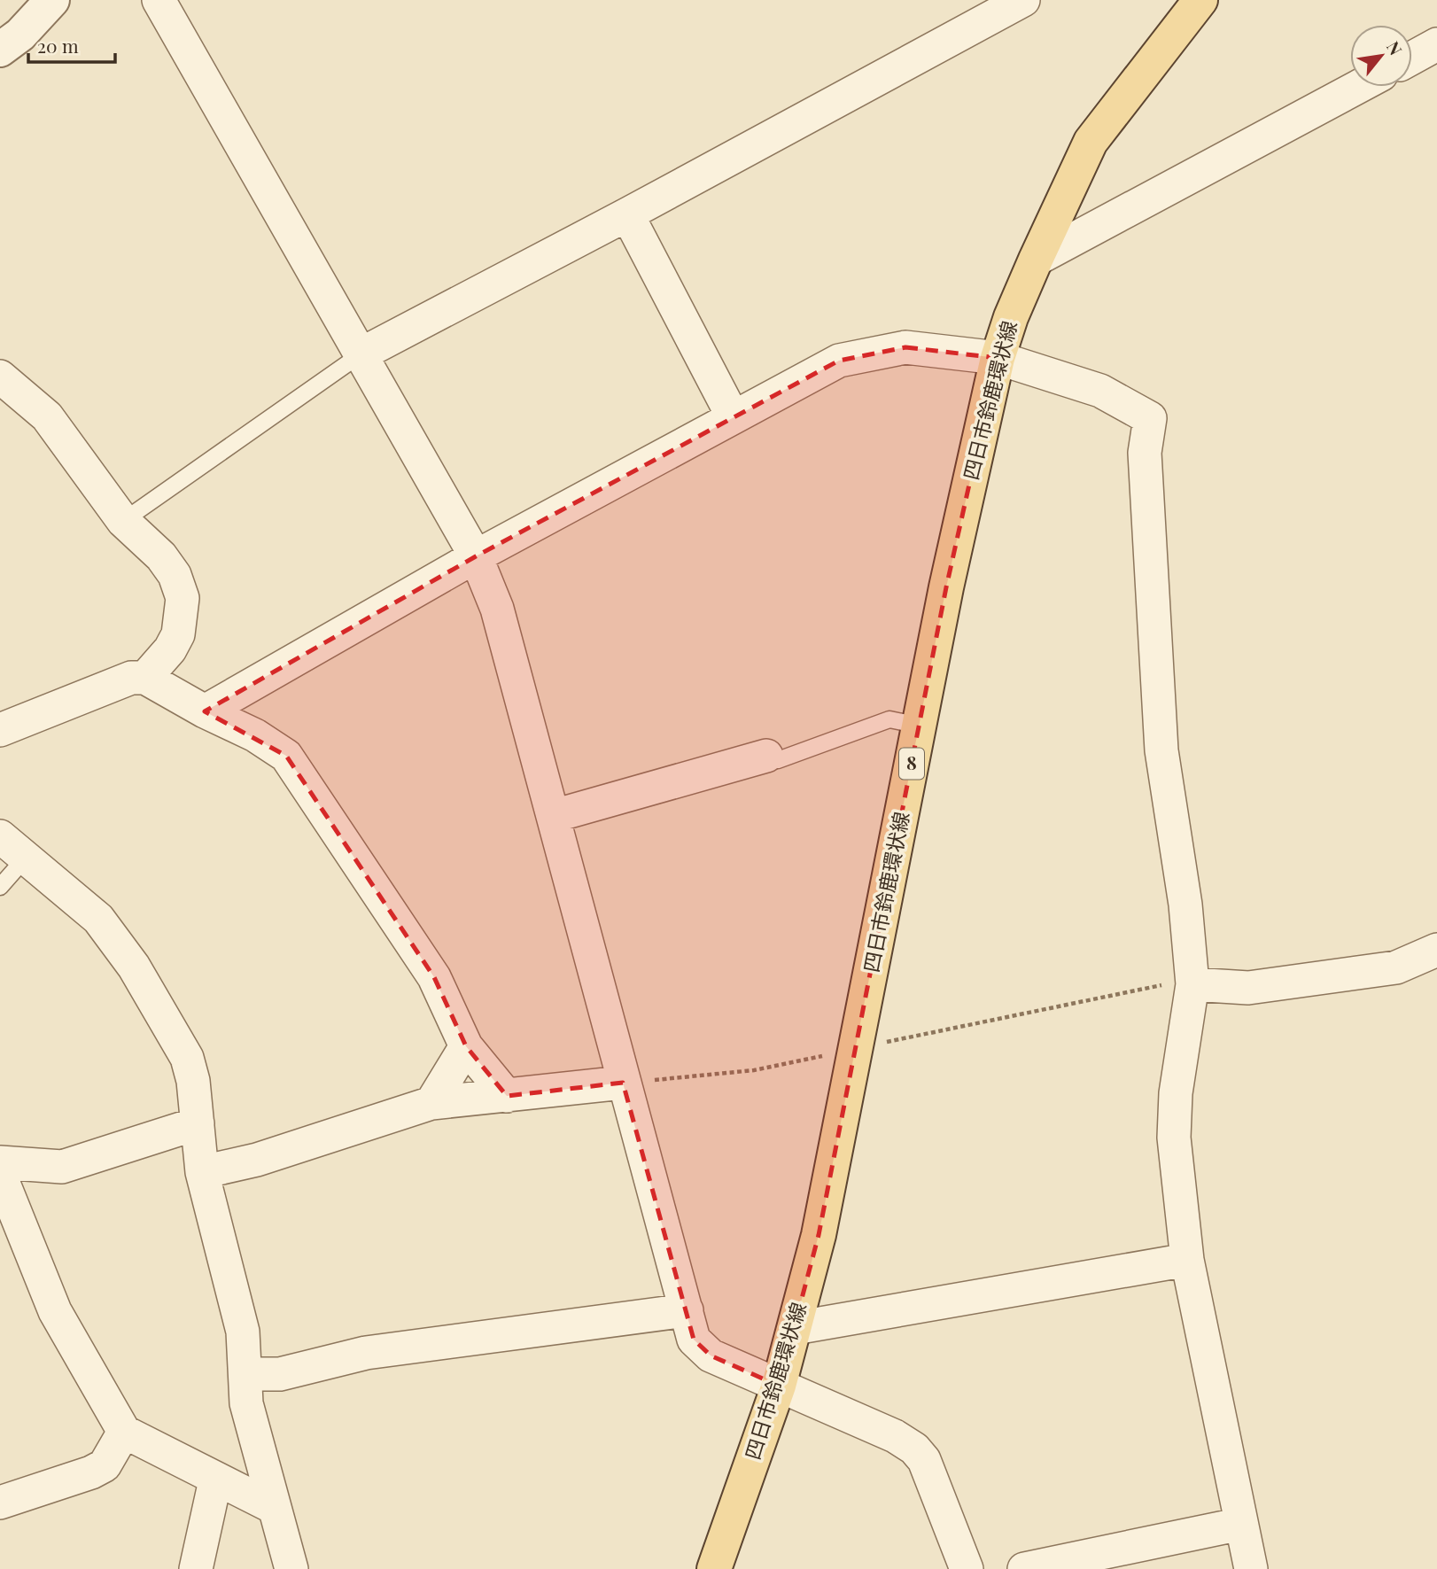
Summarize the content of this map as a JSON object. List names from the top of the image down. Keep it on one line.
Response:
{"streets":{"main road":["四日市鈴鹿環状線","8"]},"scale_bar":"20 m","north":"top right"}
